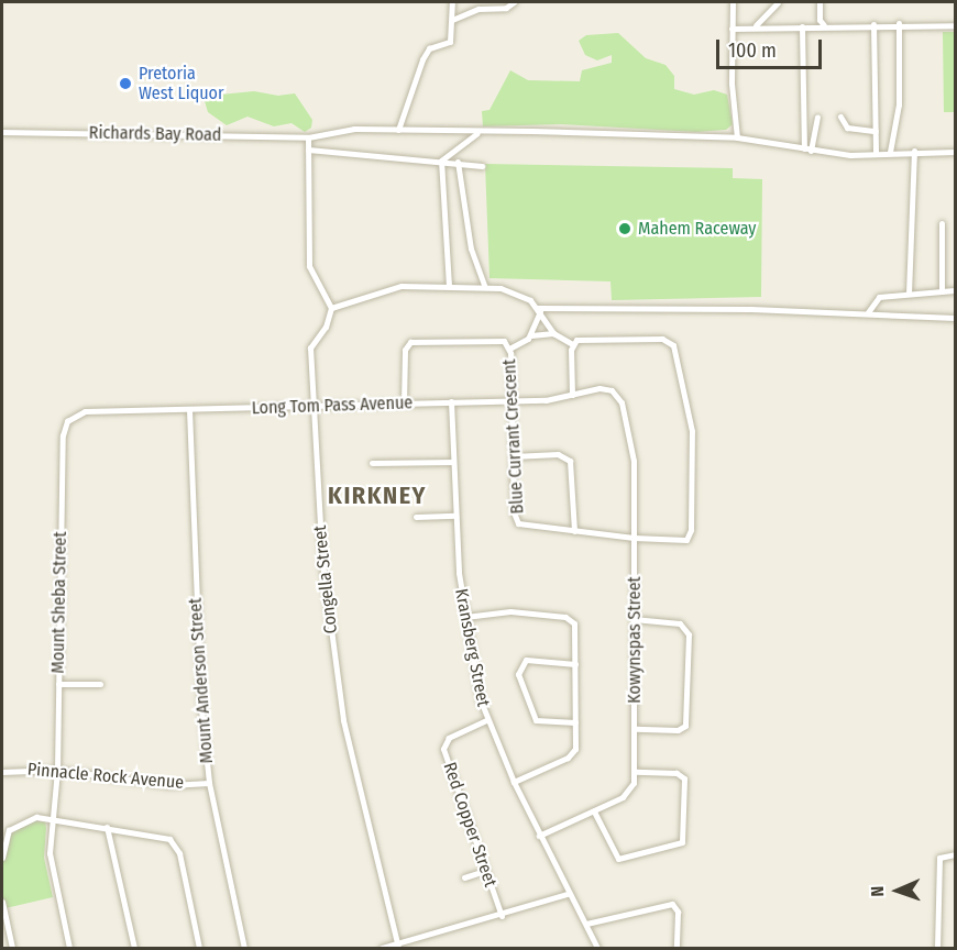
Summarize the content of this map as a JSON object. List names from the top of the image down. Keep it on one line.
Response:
{"streets":{"street":["Richards Bay Road","Long Tom Pass Avenue","Blue Currant Crescent","Congella Street","Mount Sheba Street","Kowynspas Street","Kransberg Street","Mount Anderson Street","Pinnacle Rock Avenue","Red Copper Street"]},"crossings":[["Long Tom Pass Avenue","Blue Currant Crescent"],["Long Tom Pass Avenue","Congella Street"],["Long Tom Pass Avenue","Mount Sheba Street"],["Long Tom Pass Avenue","Kowynspas Street"],["Long Tom Pass Avenue","Kransberg Street"],["Long Tom Pass Avenue","Mount Anderson Street"],["Blue Currant Crescent","Kowynspas Street"],["Mount Sheba Street","Pinnacle Rock Avenue"],["Kransberg Street","Red Copper Street"],["Mount Anderson Street","Pinnacle Rock Avenue"]],"districts":["KIRKNEY"],"places":["Pretoria West Liquor","Mahem Raceway"],"scale_bar":"100 m","north":"left"}
